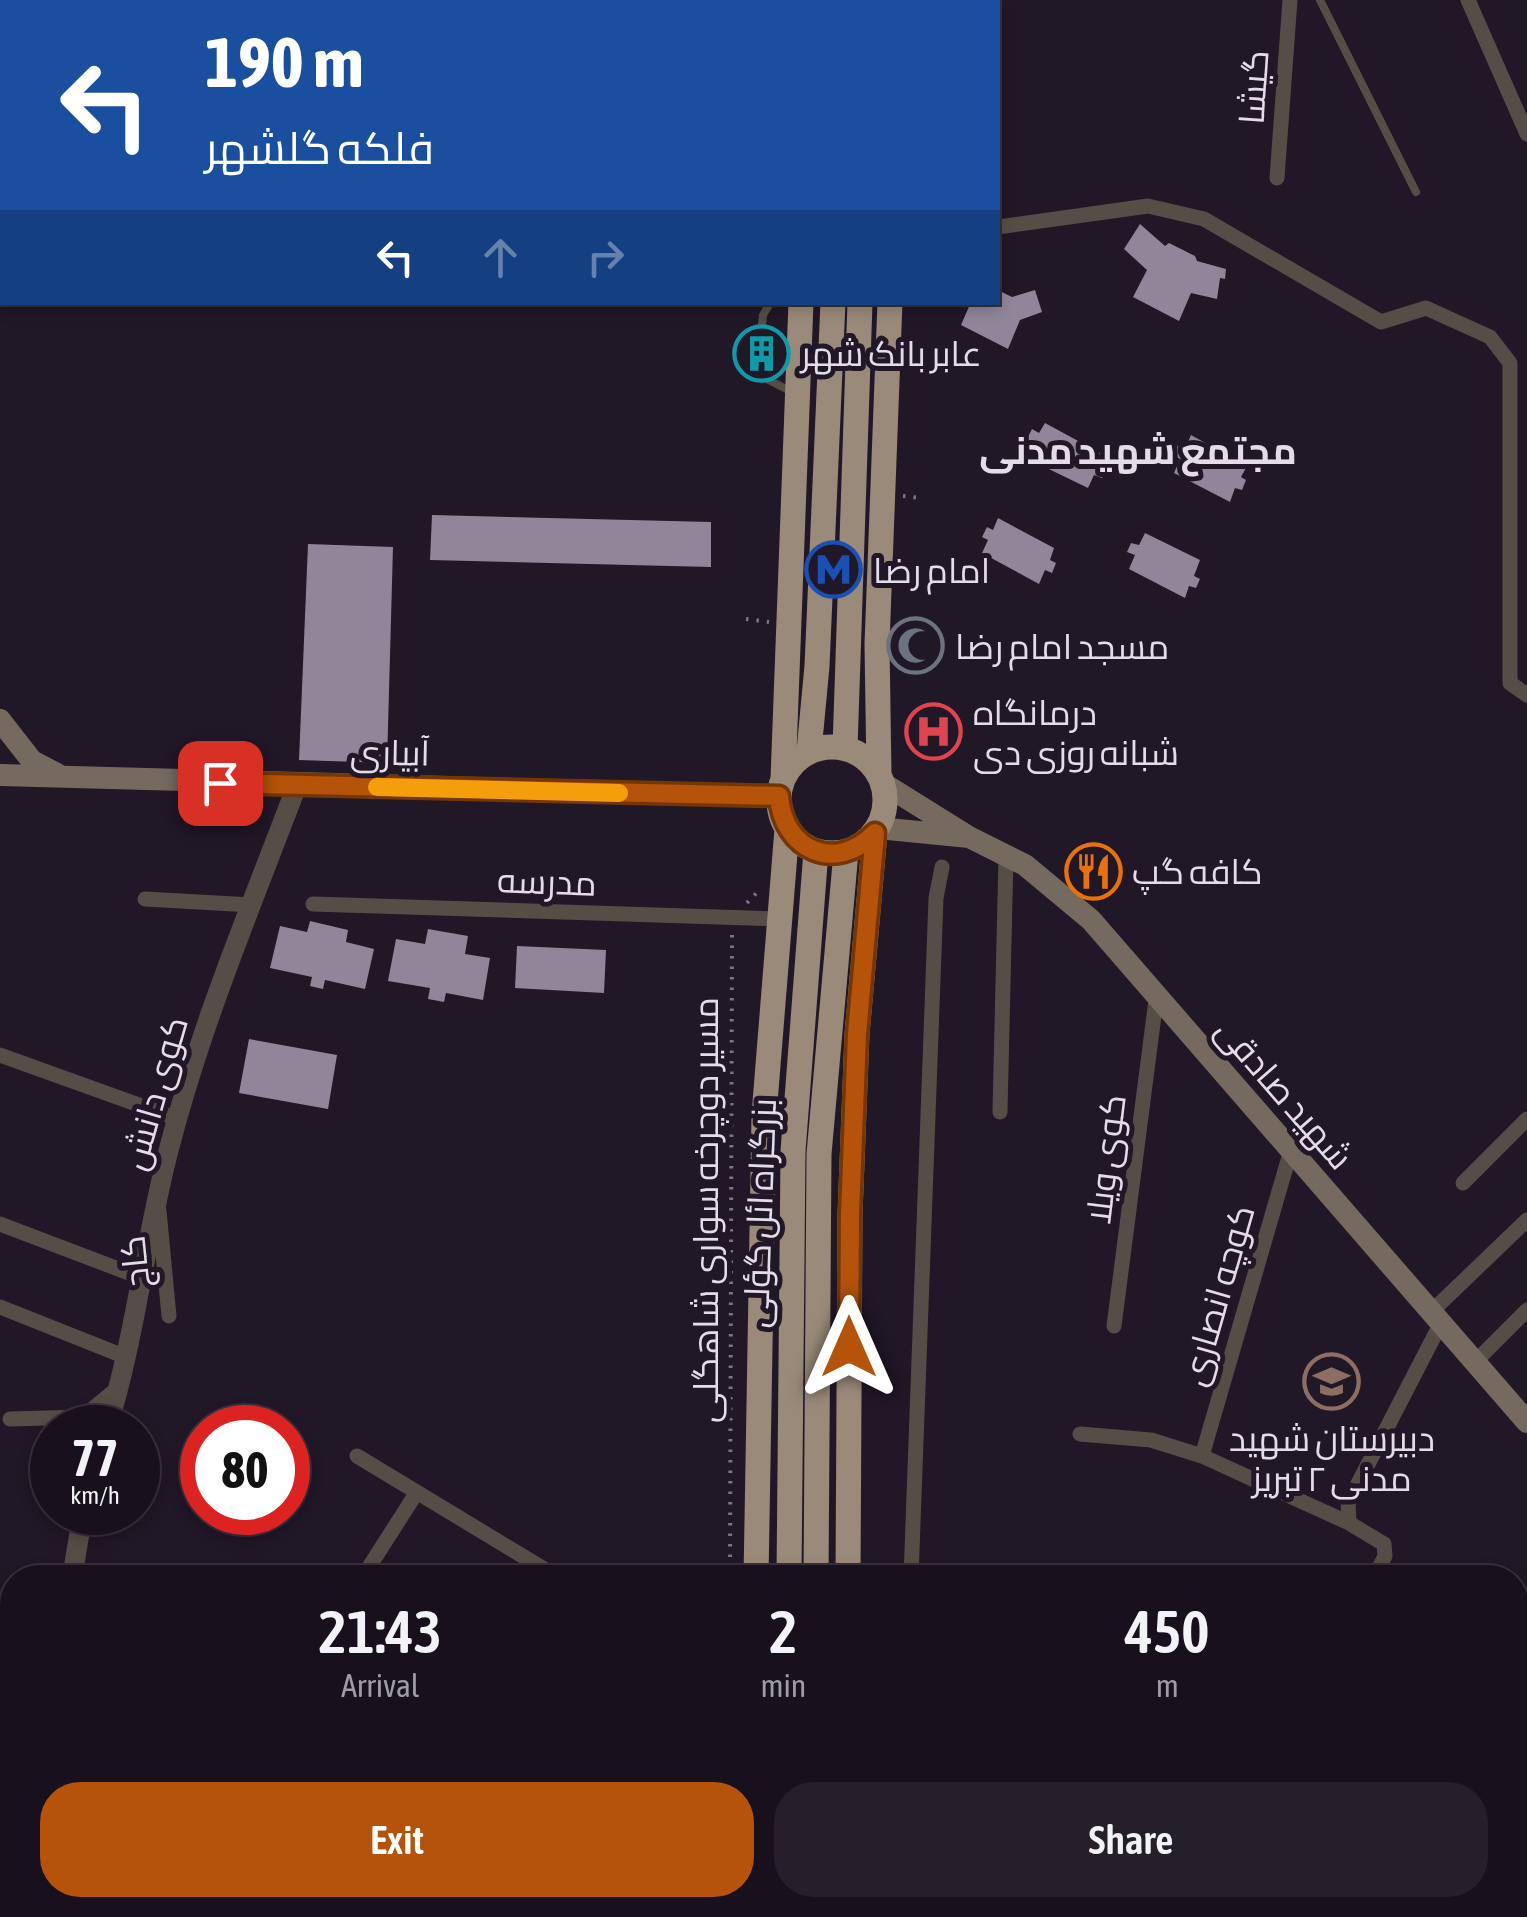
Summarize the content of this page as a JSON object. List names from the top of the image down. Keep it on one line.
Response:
{"streets":{"highway":["بزرگراه ائل گؤلی"],"main road":["آبیاری","شهید صادقی"],"street":["گیشا","مدرسه","کوی دانش","کوی ویلا","کاج","کوچه انصاری"],"path":["مسیر دوچرخه سواری شاهگلی"]},"crossings":[["آبیاری","کوی دانش"],["آبیاری","شهید صادقی"],["آبیاری","بزرگراه ائل گؤلی"],["مدرسه","مسیر دوچرخه سواری شاهگلی"],["کوی دانش","کاج"],["شهید صادقی","کوی ویلا"],["شهید صادقی","بزرگراه ائل گؤلی"],["شهید صادقی","کوچه انصاری"]],"districts":["مجتمع شهید مدنی"],"places":{"building":["عابر بانک شهر"],"metro station":["امام رضا"],"mosque":["مسجد امام رضا"],"hospital":["درمانگاه شبانه روزی دی"],"restaurant":["کافه گپ"],"school or university":["دبیرستان شهید مدنی ۲ تبریز"]},"page":{"turn":["190 m","فلکه گلشهر"],"speed":"77 km/h","limit":"80","eta":["21:43","Arrival","2","min","450","m"],"buttons":["Exit","Share"]}}
